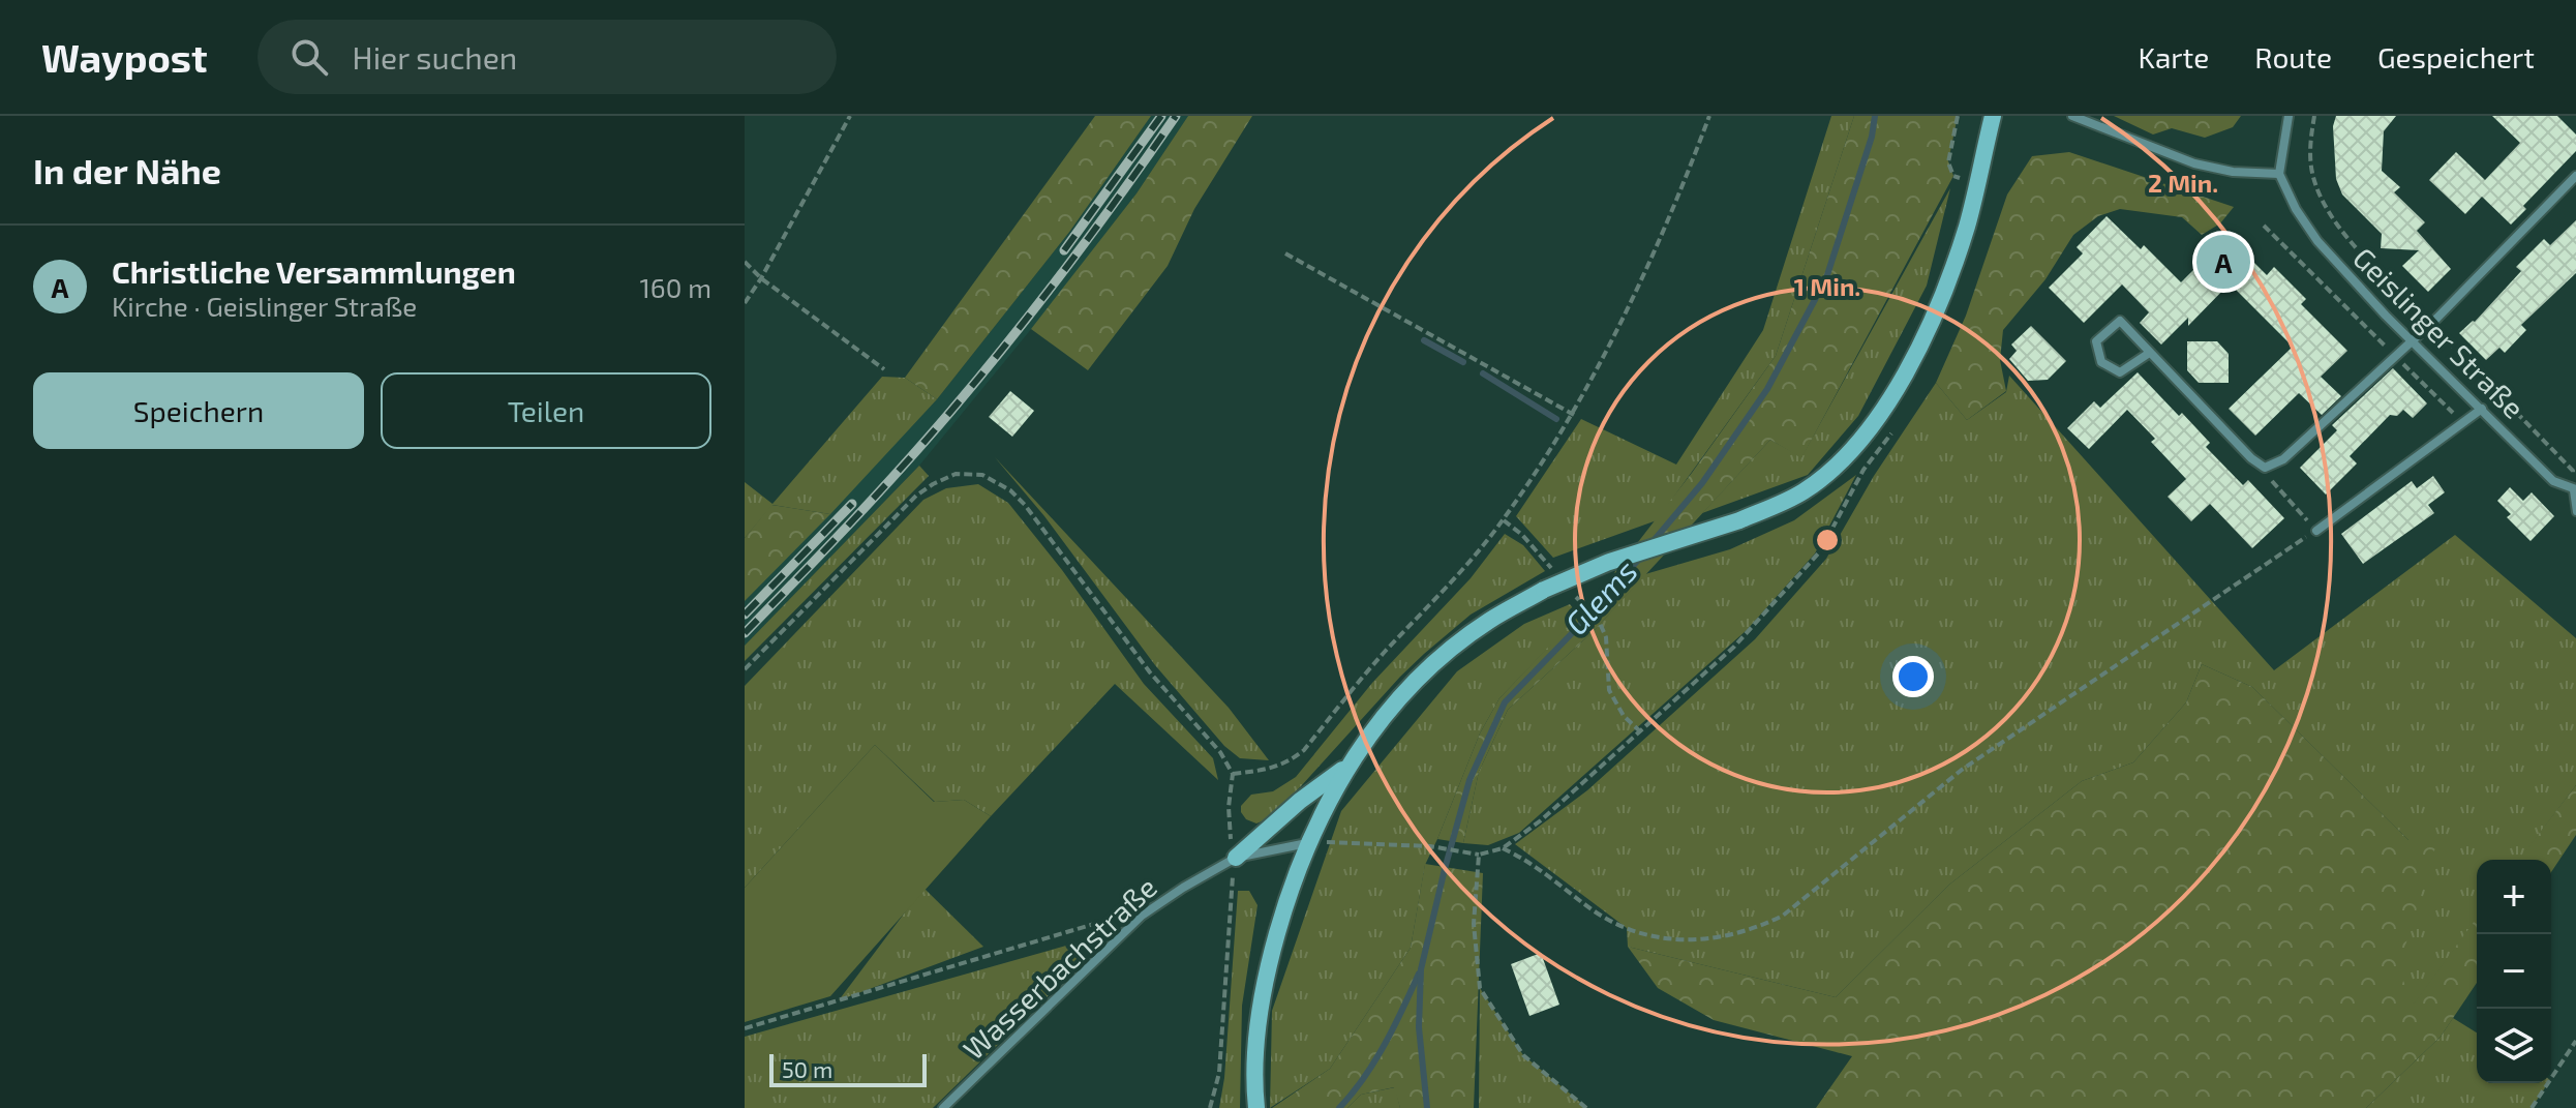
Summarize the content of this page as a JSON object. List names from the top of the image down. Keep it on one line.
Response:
{"streets":{"street":["Geislinger Straße","Wasserbachstraße"]},"water":["Glems"],"scale_bar":"50 m","page":{"header":"Waypost","search":"Hier suchen","nav":["Karte","Route","Gespeichert"],"heading":"In der Nähe","list":[{"mark":"A","name":"Christliche Versammlungen","note":"Kirche · Geislinger Straße","value":"160 m"}],"pins":"A","buttons":["Speichern","Teilen"],"map_buttons":["+","−"],"scale":"50 m"},"rings":["2 Min.","1 Min."]}
